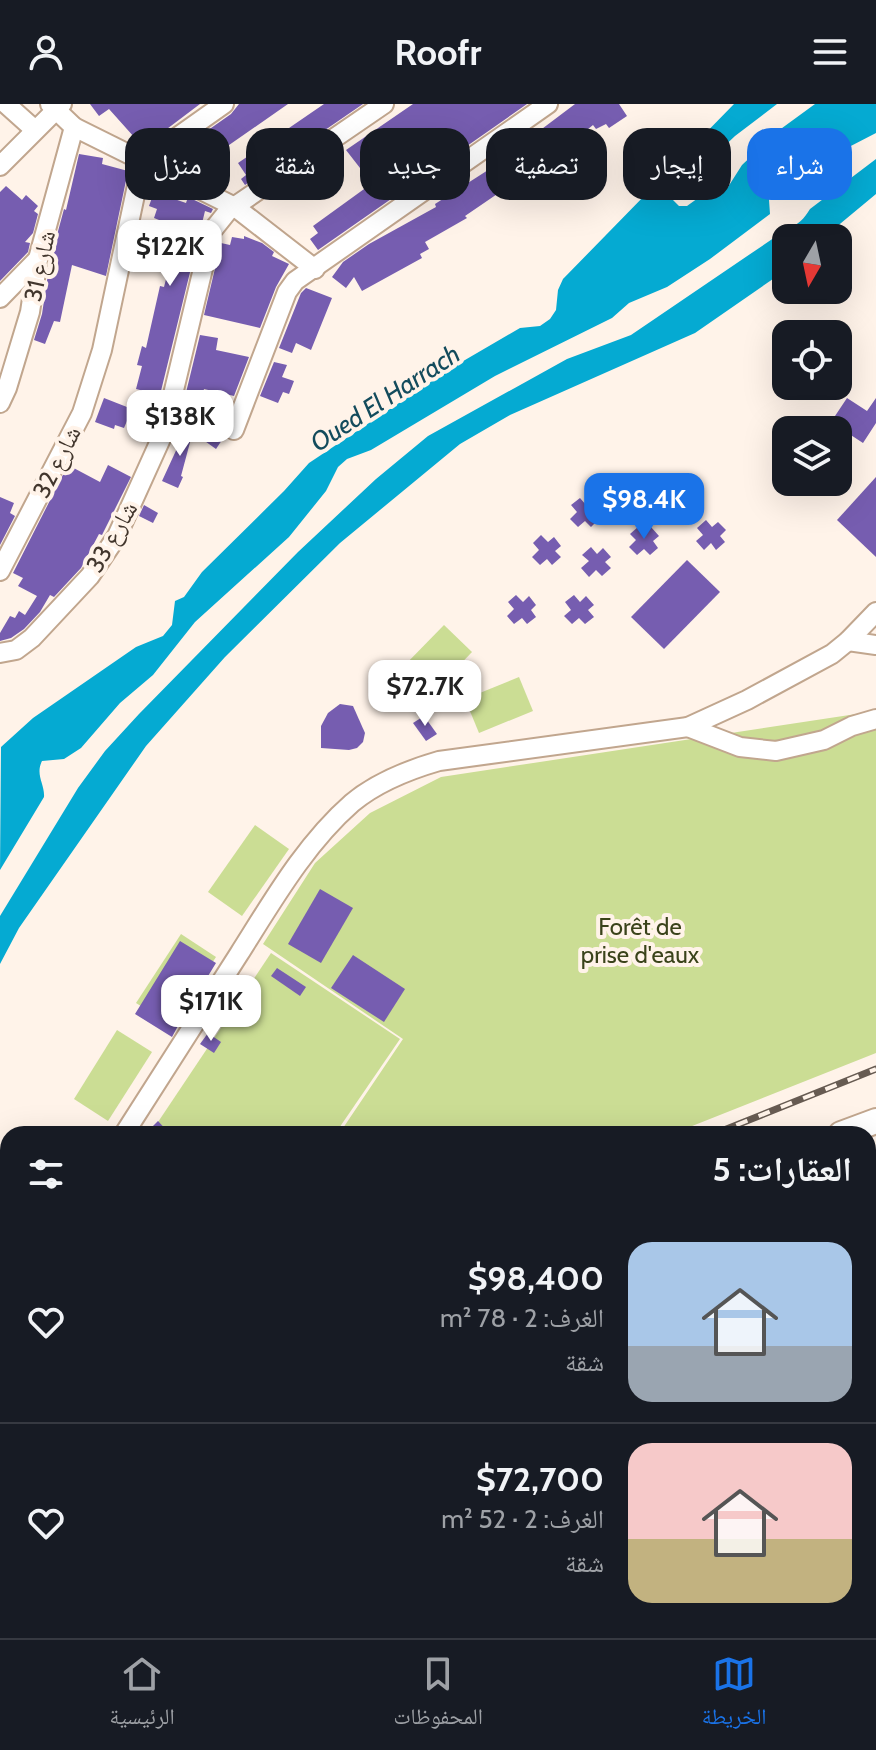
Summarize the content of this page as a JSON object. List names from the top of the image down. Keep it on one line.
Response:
{"streets":{"street":["شارع 31","شارع 32","شارع 33"]},"water":["Oued El Harrach"],"parks":["Forêt de prise d'eaux"],"north":"bottom","page":{"header":"Roofr","chip":["شراء","إيجار","تصفية","جديد","شقة","منزل"],"price":["$122K","$138K","$98.4K","$72.7K","$171K"],"heading":"العقارات: 5","list":[{"name":"$98,400","note":"الغرف: 2 · 78 m² · شقة"},{"name":"$72,700","note":"الغرف: 2 · 52 m² · شقة"}],"tabs":["الخريطة","المحفوظات","الرئيسية"]}}
